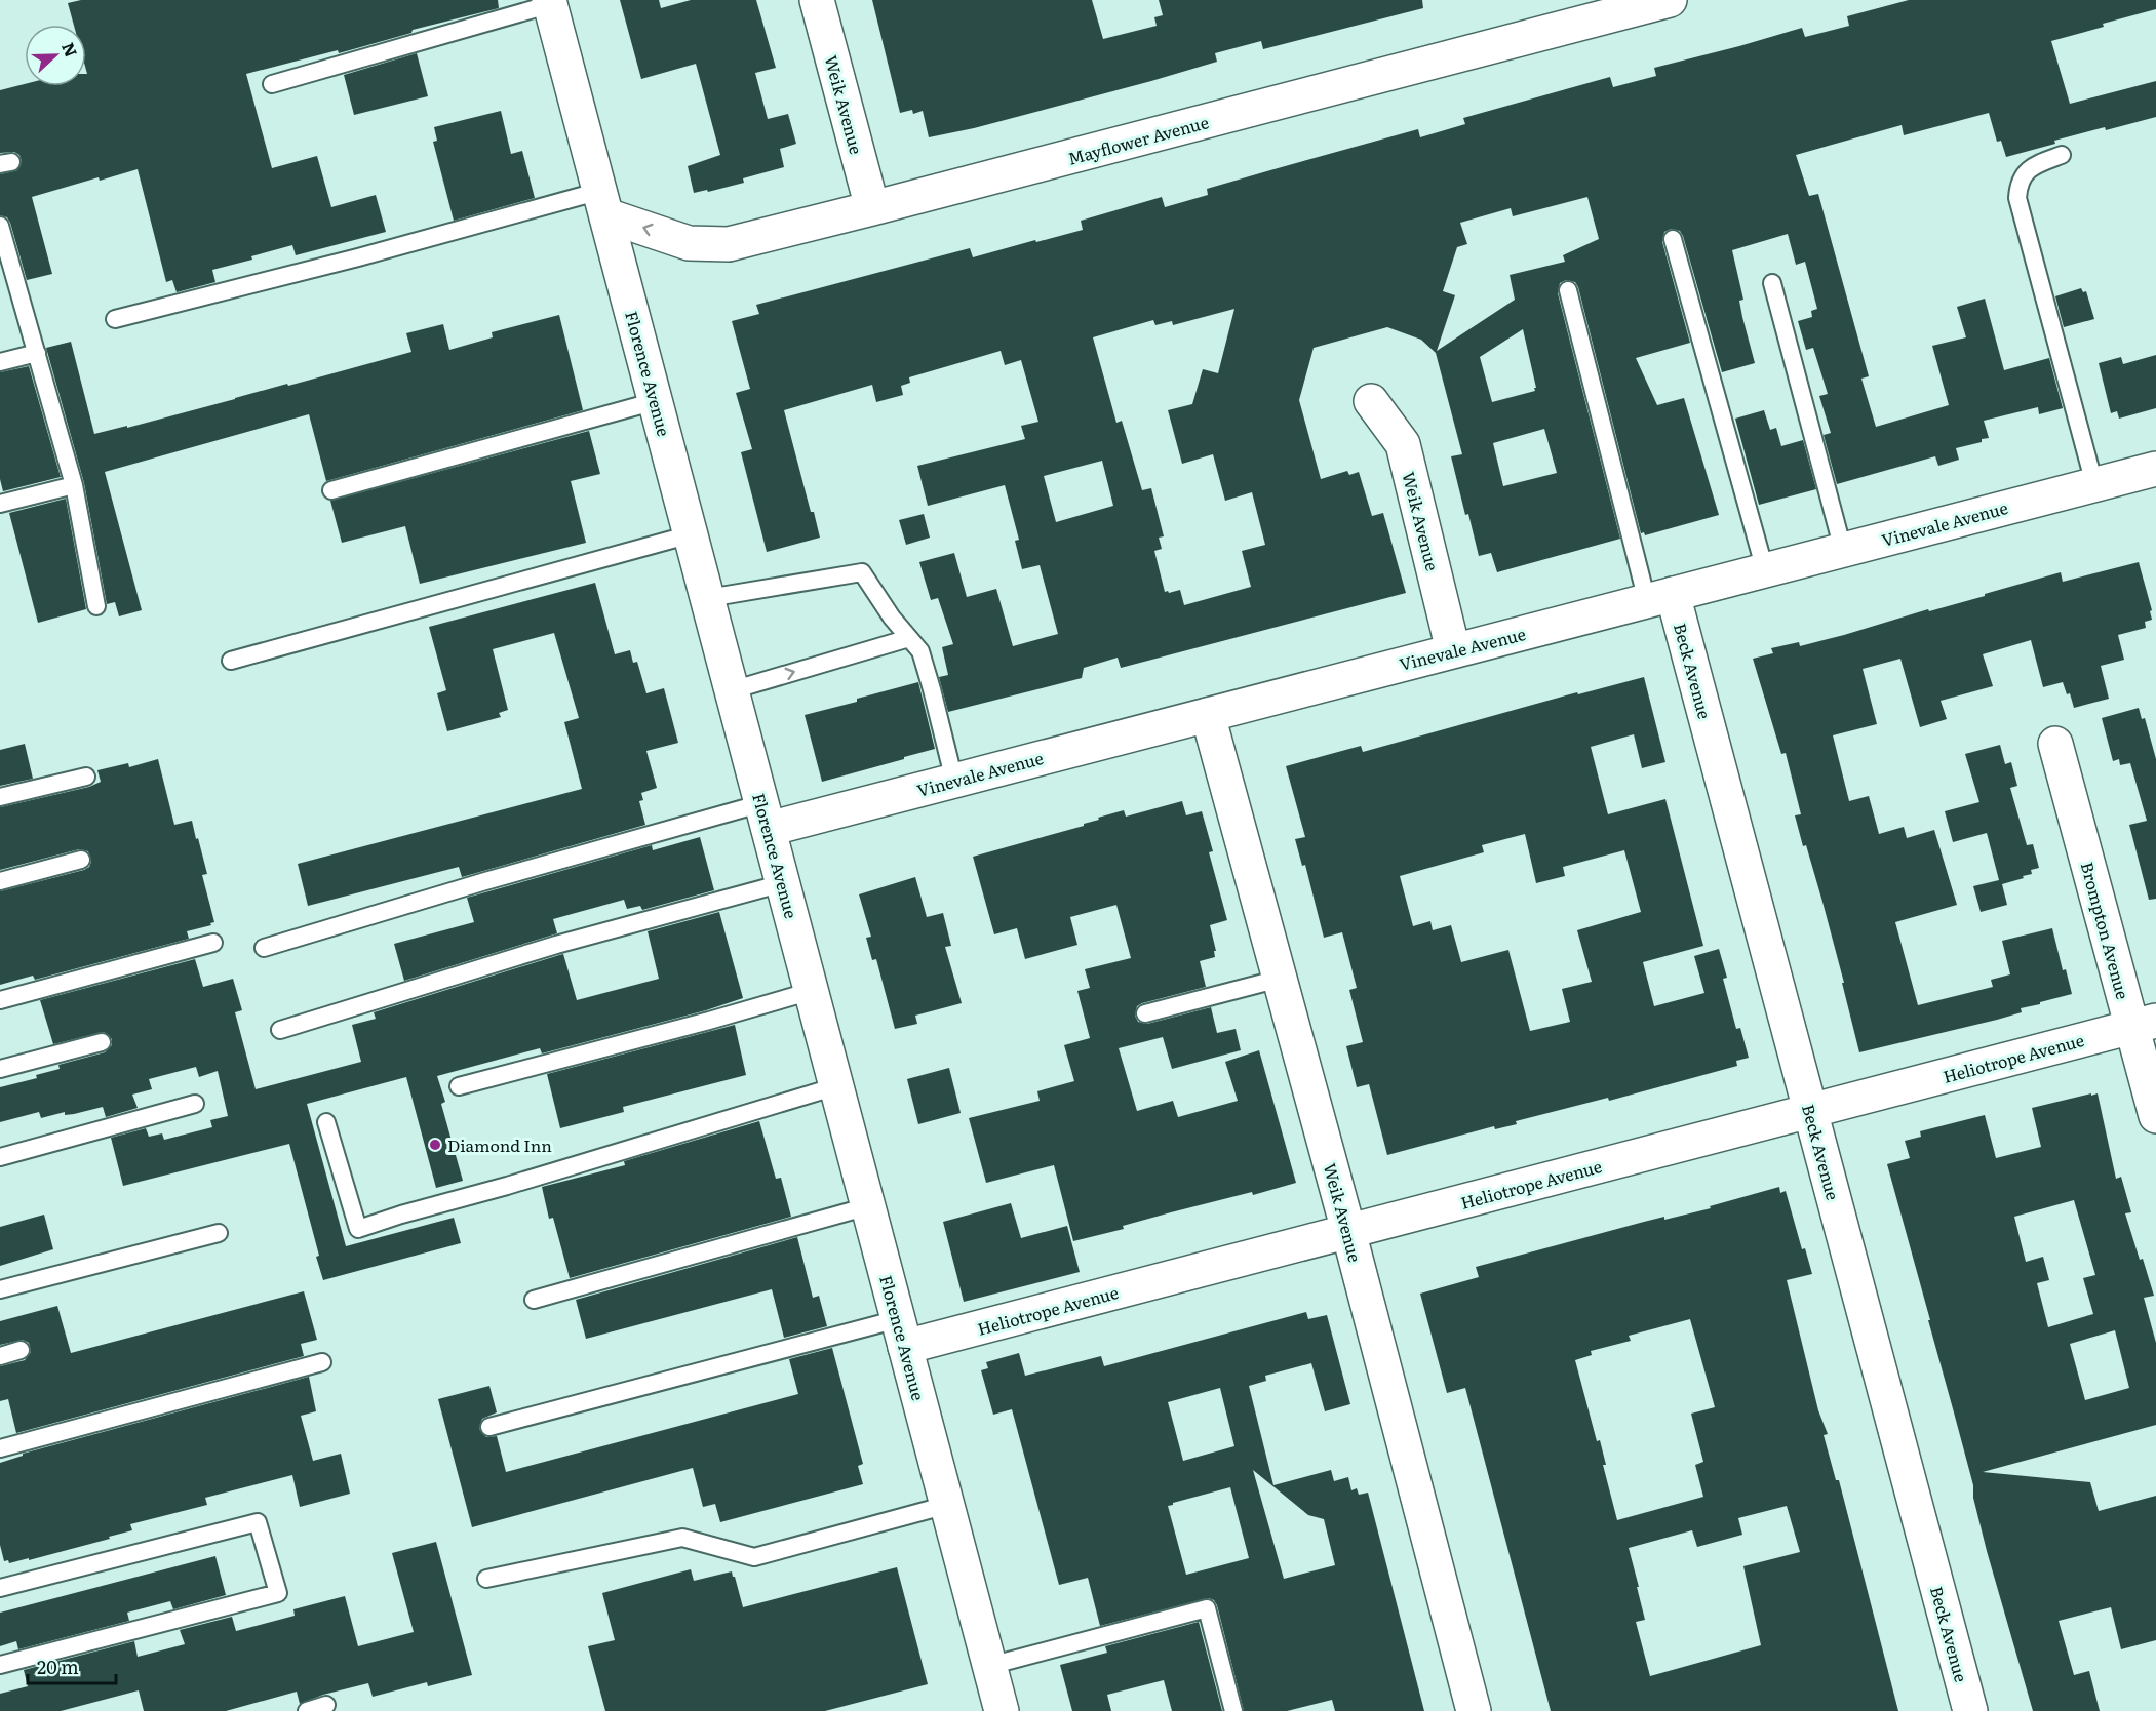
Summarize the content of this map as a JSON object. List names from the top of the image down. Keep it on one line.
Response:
{"streets":{"street":["Weik Avenue","Mayflower Avenue","Florence Avenue","Vinevale Avenue","Beck Avenue","Brompton Avenue","Heliotrope Avenue"]},"crossings":[["Weik Avenue","Mayflower Avenue"],["Weik Avenue","Vinevale Avenue"],["Weik Avenue","Heliotrope Avenue"],["Mayflower Avenue","Florence Avenue"],["Florence Avenue","Vinevale Avenue"],["Florence Avenue","Heliotrope Avenue"],["Vinevale Avenue","Beck Avenue"],["Beck Avenue","Heliotrope Avenue"],["Brompton Avenue","Heliotrope Avenue"]],"places":["Diamond Inn"],"scale_bar":"20 m","north":"right"}
